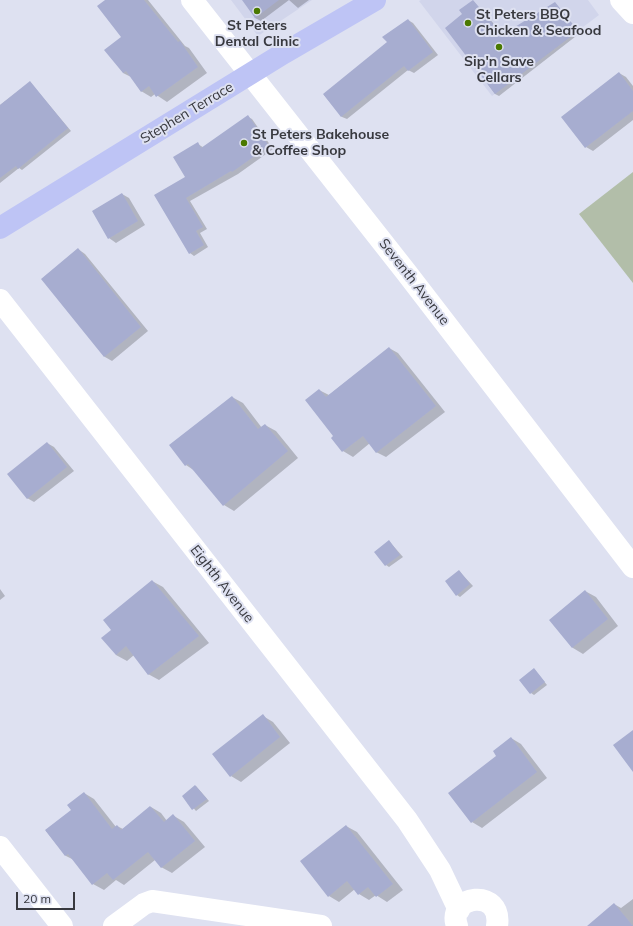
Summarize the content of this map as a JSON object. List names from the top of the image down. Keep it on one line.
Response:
{"streets":{"main road":["Stephen Terrace"],"street":["Seventh Avenue","Eighth Avenue"]},"crossings":[["Stephen Terrace","Seventh Avenue"]],"places":["St Peters Dental Clinic","St Peters BBQ Chicken & Seafood","Sip'n Save Cellars","St Peters Bakehouse & Coffee Shop"],"scale_bar":"20 m"}
